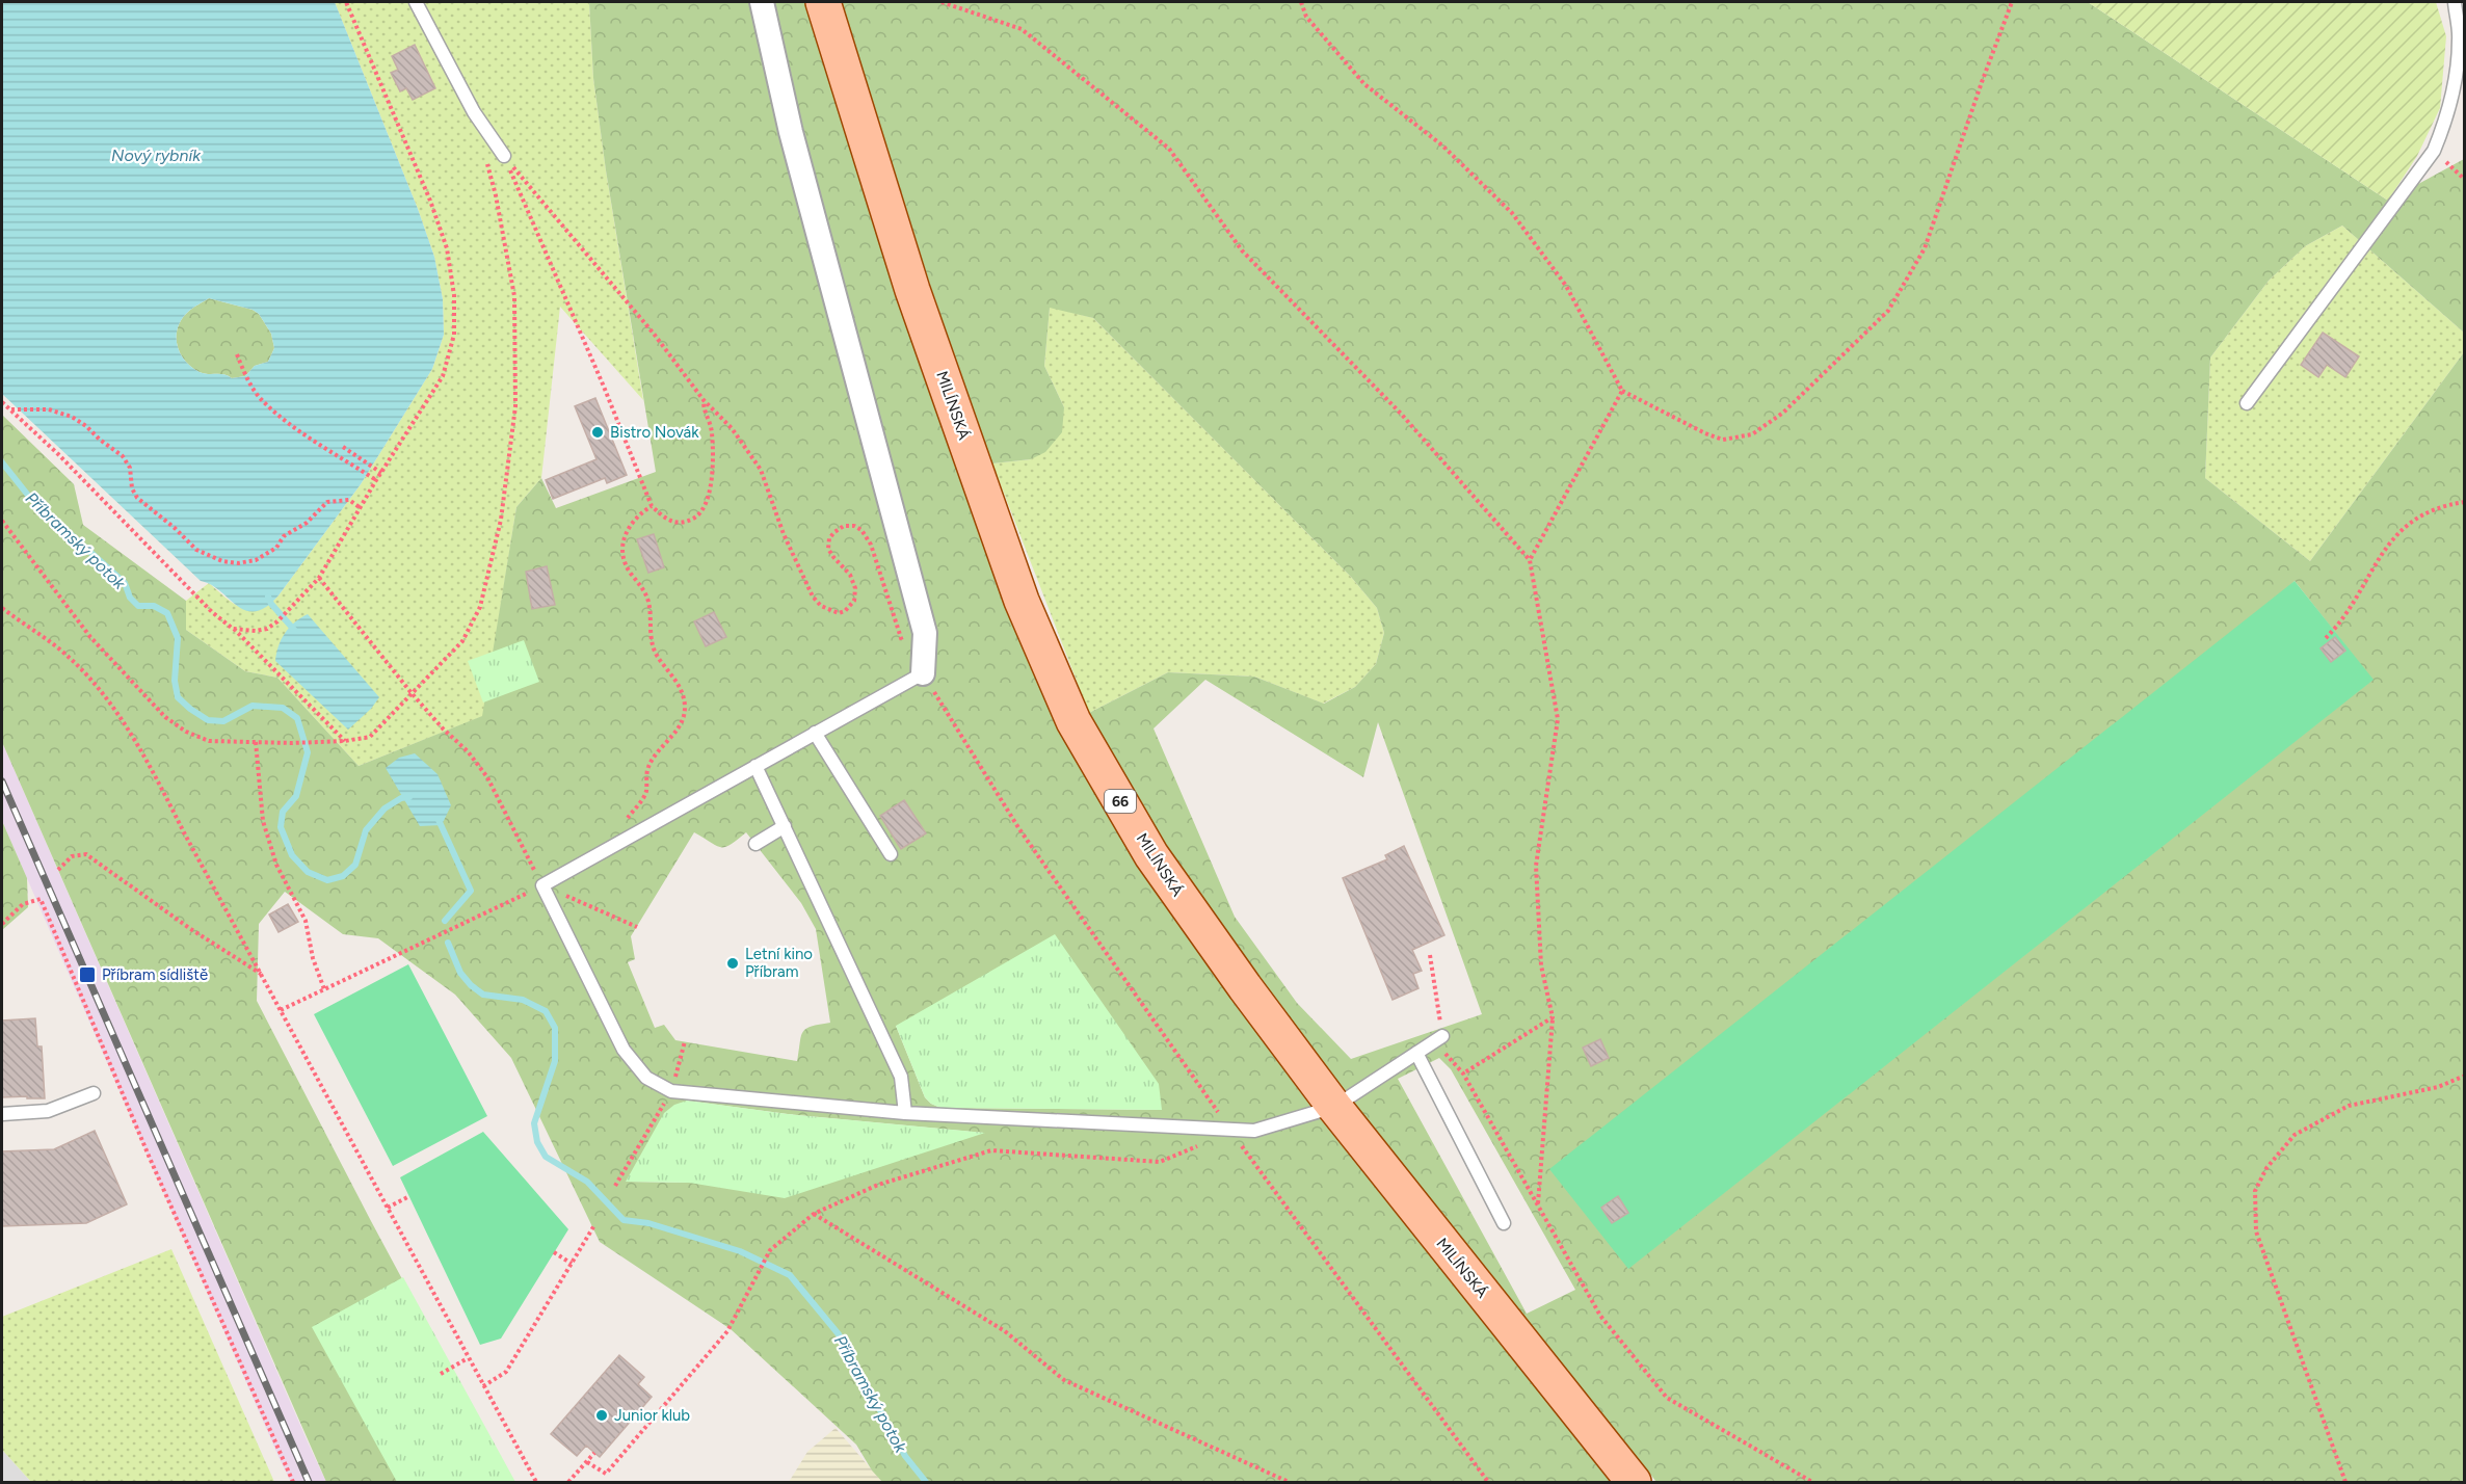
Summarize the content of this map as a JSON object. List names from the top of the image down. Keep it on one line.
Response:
{"streets":{"main road":["MILÍNSKÁ","66"]},"water":["Nový rybník","Příbramský potok"],"places":{"other":["Bistro Novák","Letní kino Příbram","Junior klub"],"transit":["Příbram sídliště"]}}
